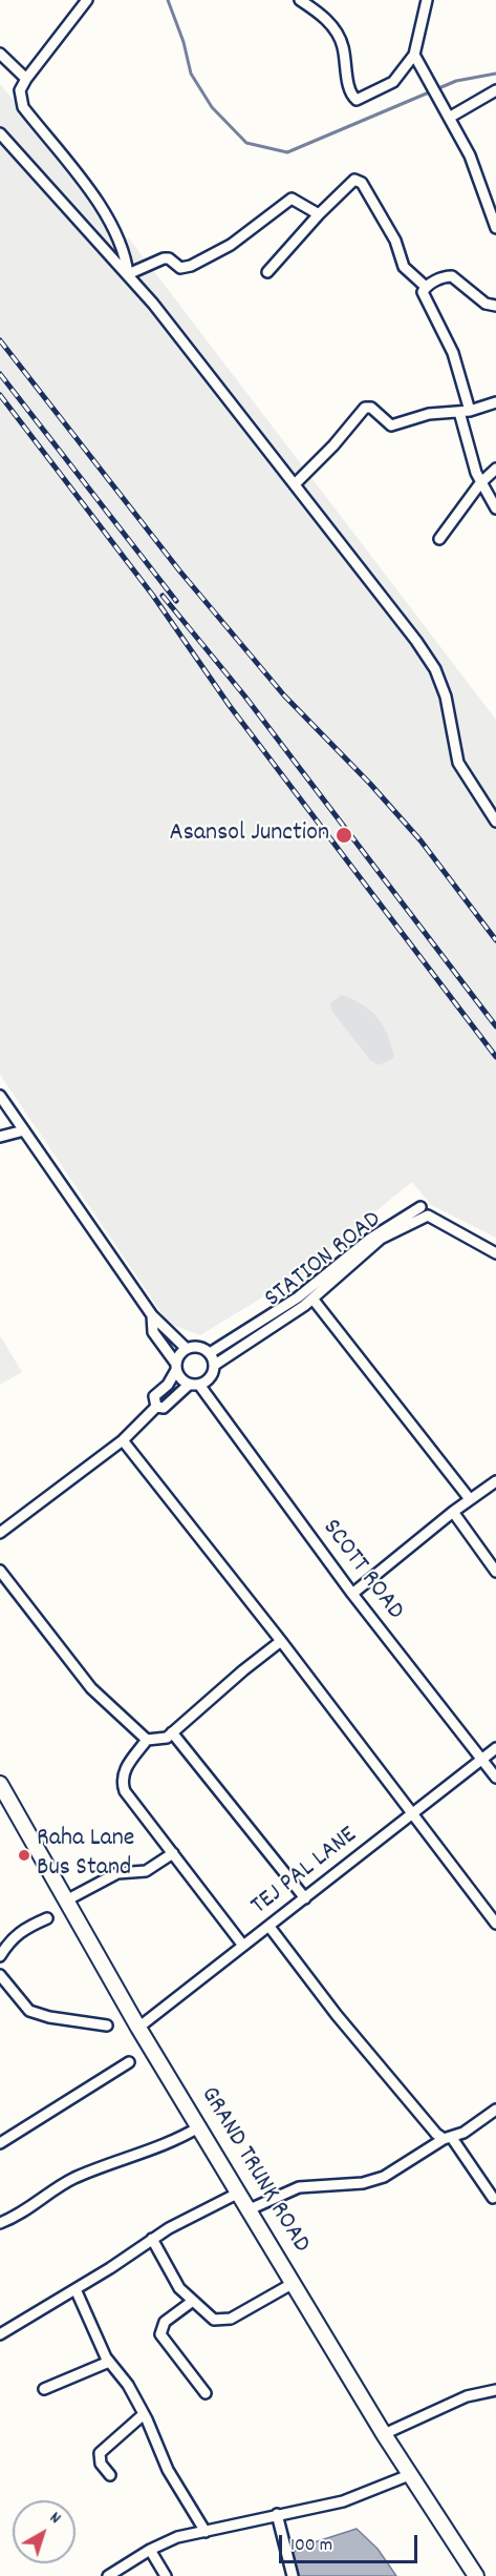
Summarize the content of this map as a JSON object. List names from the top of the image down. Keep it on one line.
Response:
{"streets":{"main road":["GRAND TRUNK ROAD"],"street":["STATION ROAD","SCOTT ROAD","TEJ PAL LANE"]},"crossings":[["STATION ROAD","SCOTT ROAD"],["SCOTT ROAD","TEJ PAL LANE"],["TEJ PAL LANE","GRAND TRUNK ROAD"]],"places":["Asansol Junction","Raha Lane Bus Stand"],"scale_bar":"100 m","north":"top right"}
